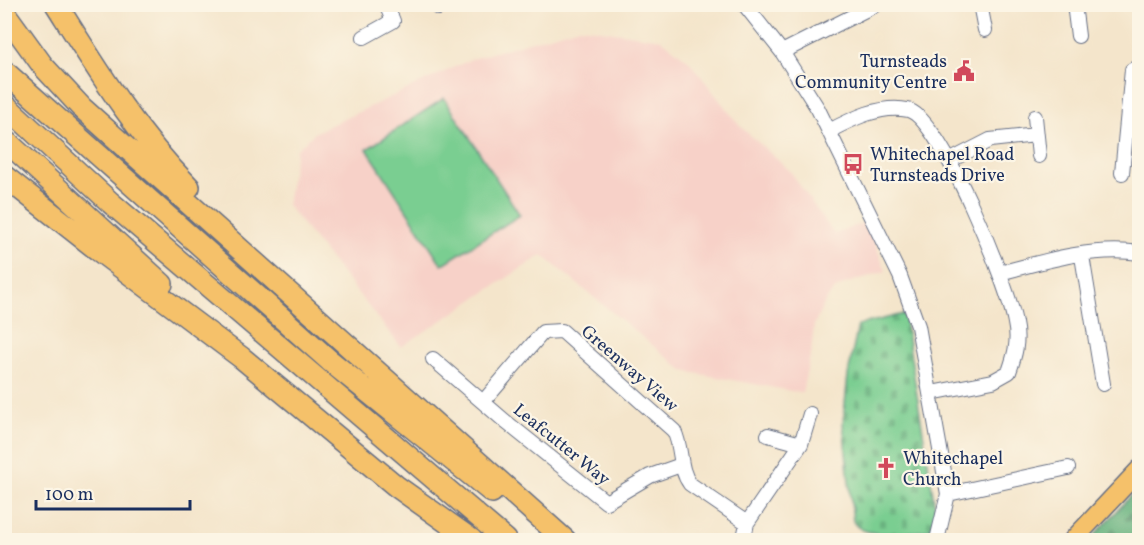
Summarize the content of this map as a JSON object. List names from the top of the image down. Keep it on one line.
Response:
{"streets":{"street":["Greenway View","Leafcutter Way"]},"crossings":[["Greenway View","Leafcutter Way"]],"places":{"public building":["Turnsteads Community Centre"],"bus stop":["Whitechapel Road Turnsteads Drive"],"church":["Whitechapel Church"]},"scale_bar":"100 m"}
